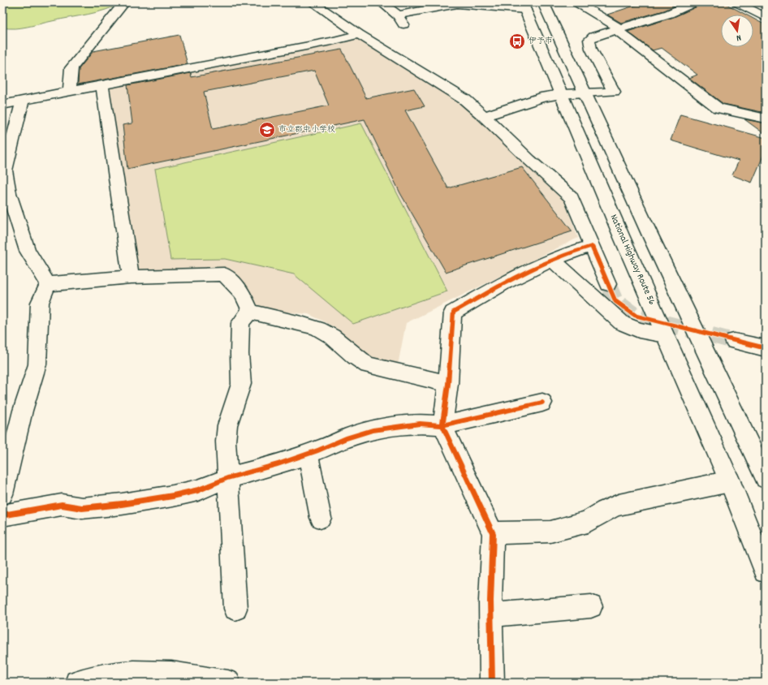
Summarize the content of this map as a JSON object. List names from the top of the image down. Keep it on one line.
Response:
{"streets":{"main road":["National Highway Route 56"]},"places":{"bus stop":["伊予市"],"school or university":["市立郡中小学校"]},"north":"bottom"}
